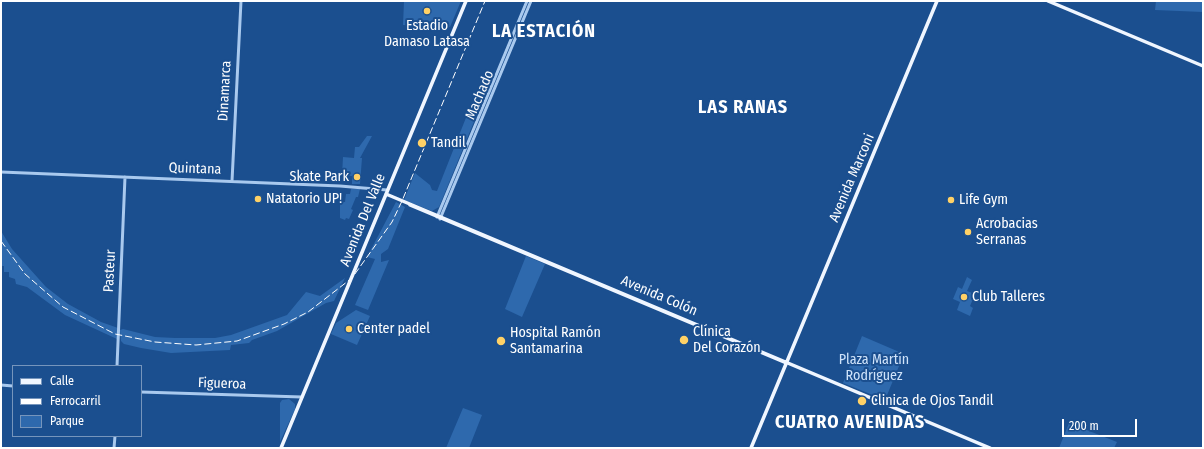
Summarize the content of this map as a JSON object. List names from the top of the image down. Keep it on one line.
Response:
{"streets":{"main road":["Avenida Marconi","Avenida Del Valle","Avenida Colón"],"street":["Dinamarca","Machado","Quintana","Pasteur","Figueroa"]},"crossings":[["Dinamarca","Quintana"],["Machado","Avenida Colón"],["Quintana","Avenida Del Valle"],["Quintana","Pasteur"],["Quintana","Avenida Colón"],["Avenida Marconi","Avenida Colón"],["Avenida Del Valle","Avenida Colón"],["Avenida Del Valle","Figueroa"]],"districts":["LA ESTACIÓN","LAS RANAS","CUATRO AVENIDAS"],"parks":["Plaza Martín Rodríguez"],"places":["Estadio Damaso Latasa","Tandil","Skate Park","Natatorio UP!","Life Gym","Acrobacias Serranas","Club Talleres","Center padel","Clínica Del Corazón","Hospital Ramón Santamarina","Clinica de Ojos Tandil"],"legend":["Calle","Ferrocarril","Parque"],"scale_bar":"200 m"}
